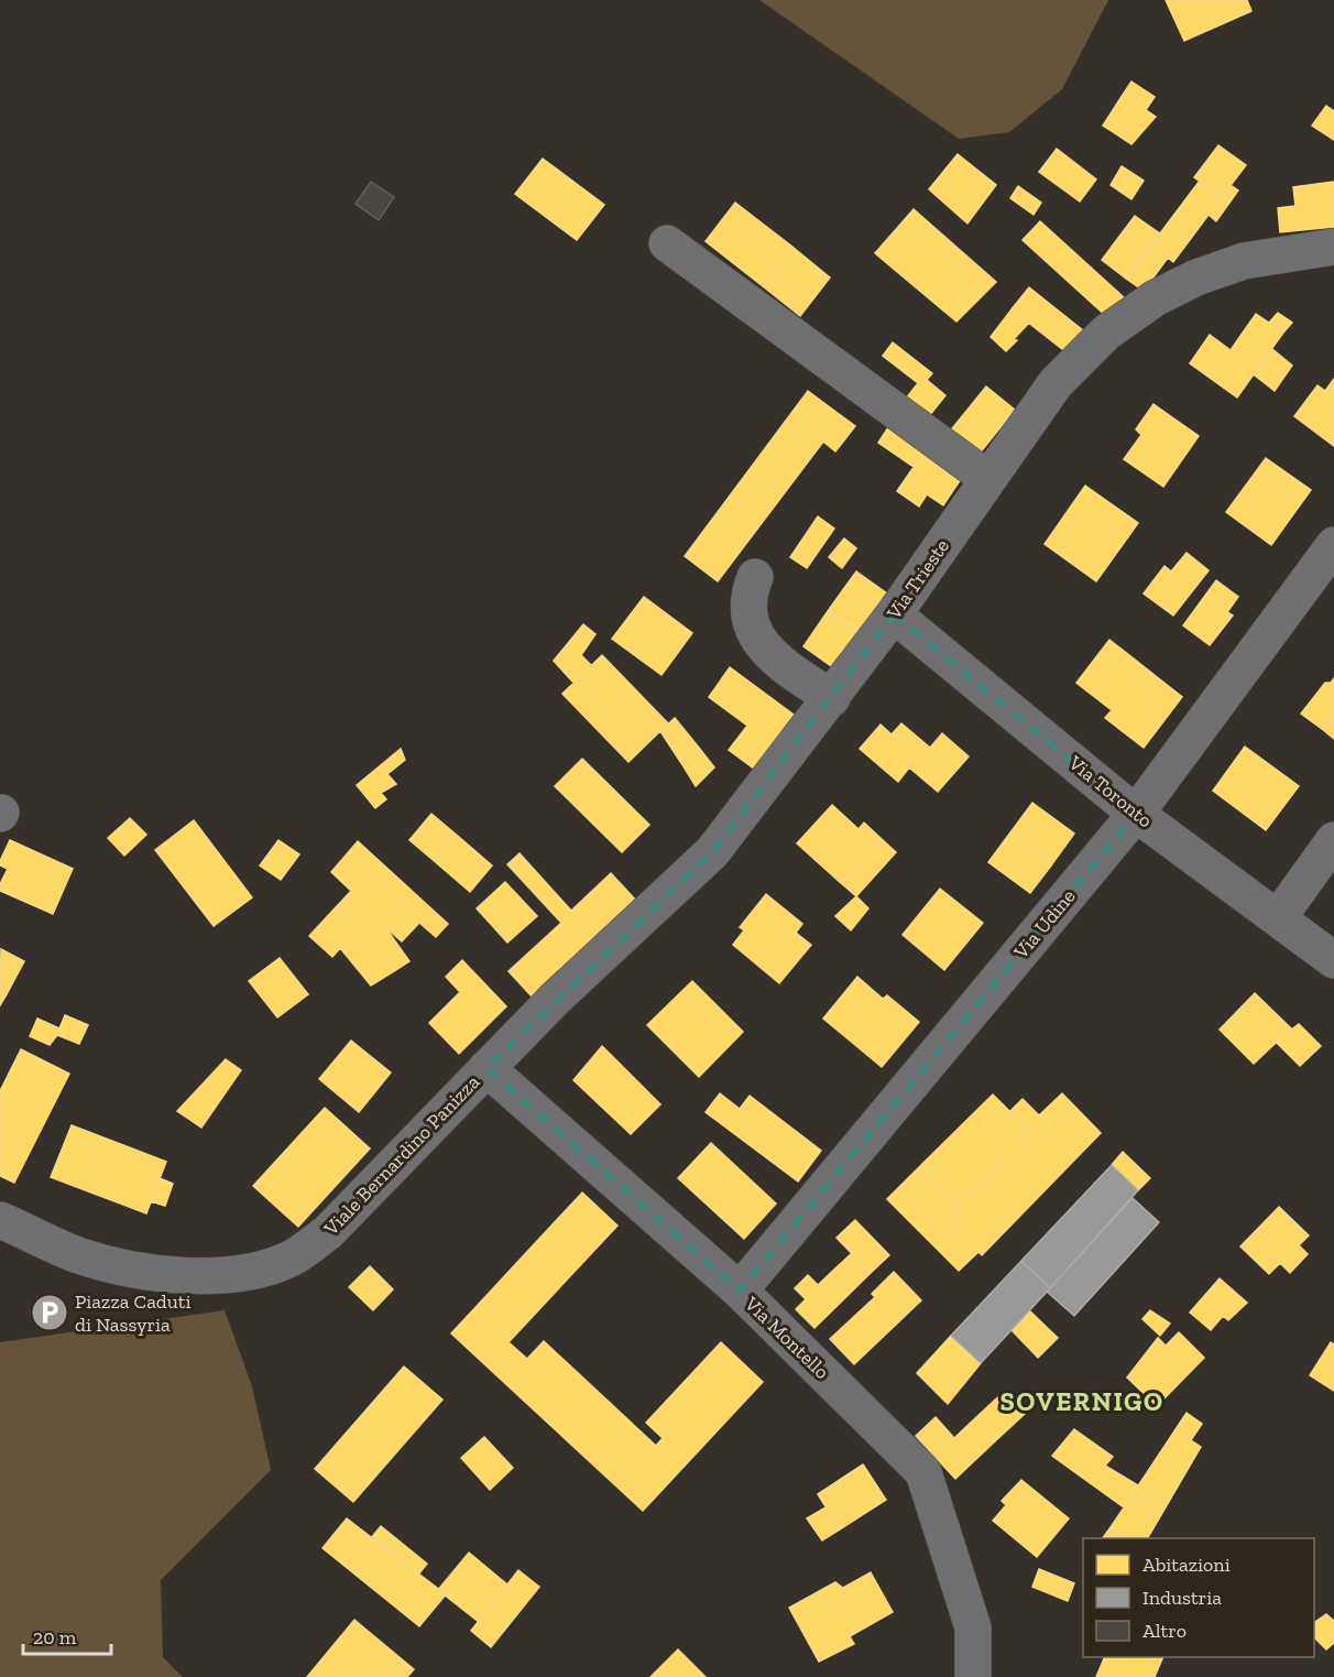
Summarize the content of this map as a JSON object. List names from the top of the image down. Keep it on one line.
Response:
{"streets":{"street":["Via Trieste","Via Toronto","Via Udine","Viale Bernardino Panizza","Via Montello"]},"crossings":[["Via Trieste","Via Toronto"],["Via Trieste","Viale Bernardino Panizza"],["Via Toronto","Via Udine"],["Via Udine","Via Montello"],["Viale Bernardino Panizza","Via Montello"]],"districts":["SOVERNIGO"],"places":{"parking":["Piazza Caduti di Nassyria"]},"legend":["Abitazioni","Industria","Altro"],"scale_bar":"20 m"}
